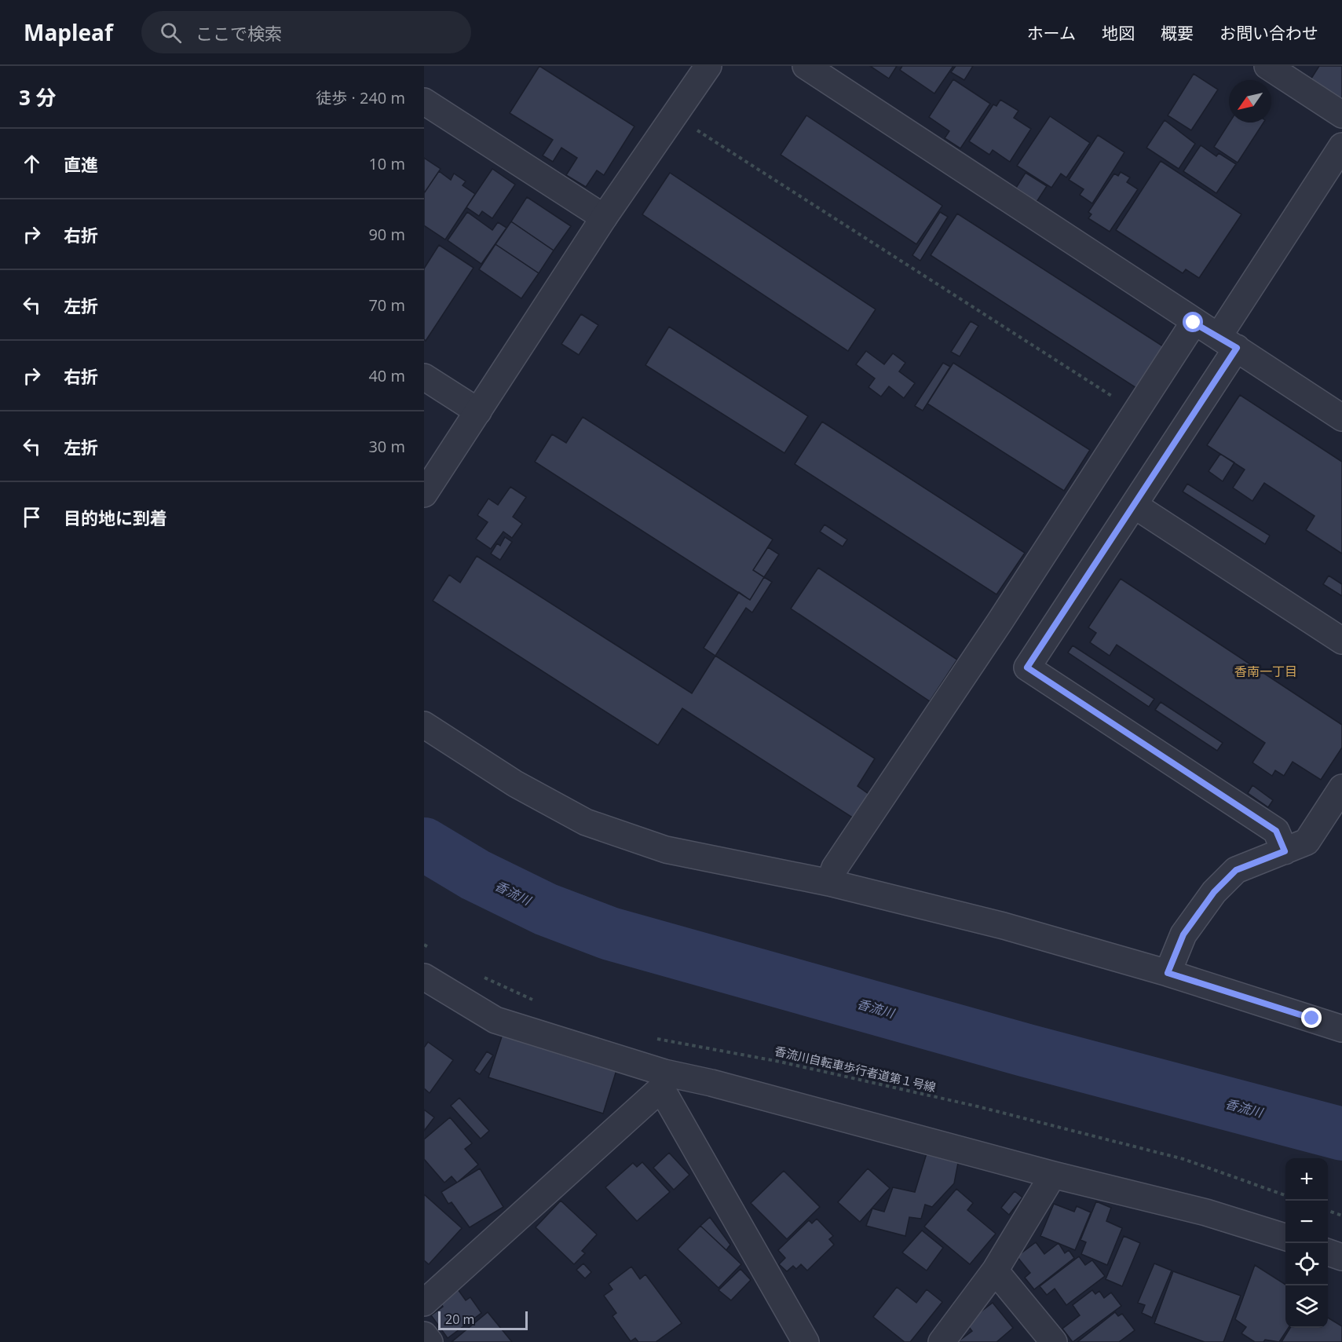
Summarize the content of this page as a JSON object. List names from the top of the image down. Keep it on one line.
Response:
{"streets":{"path":["香流川自転車歩行者道第１号線"]},"districts":["香南一丁目"],"water":["香流川"],"scale_bar":"20 m","north":"bottom left","page":{"header":"Mapleaf","search":"ここで検索","nav":["ホーム","地図","概要","お問い合わせ"],"heading":["3 分","徒歩 · 240 m"],"list":[["直進","10 m"],["右折","90 m"],["左折","70 m"],["右折","40 m"],["左折","30 m"],"目的地に到着"],"map_buttons":["+","−"],"scale":"20 m"}}
